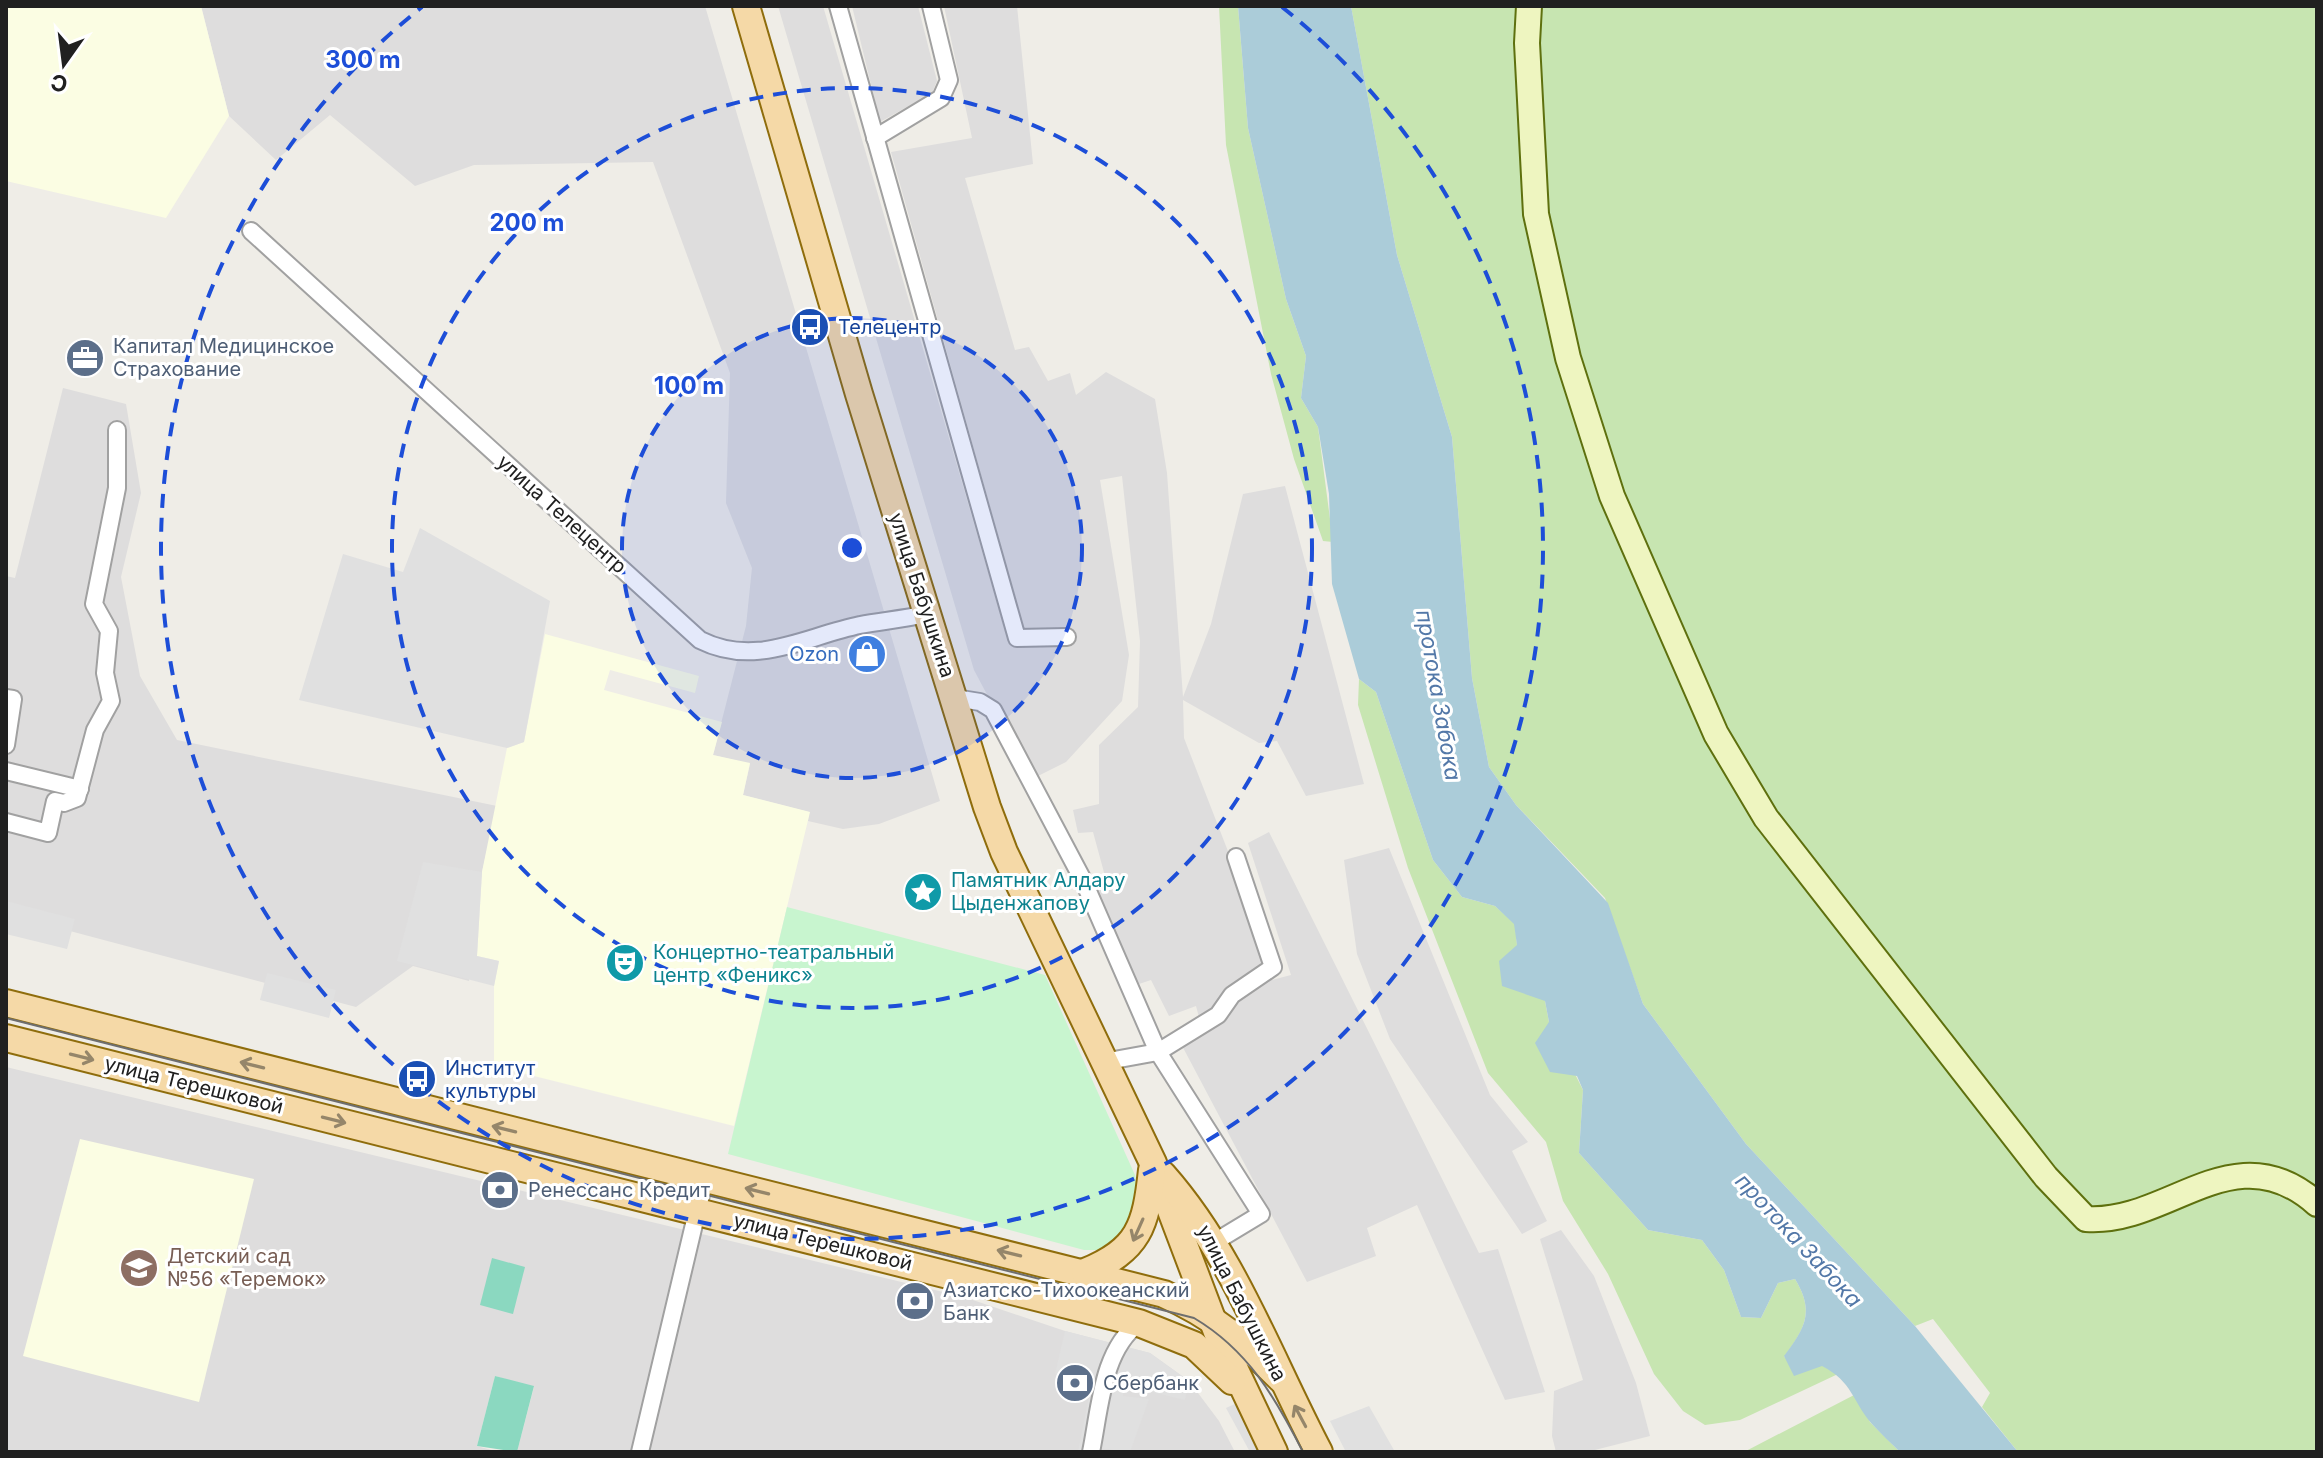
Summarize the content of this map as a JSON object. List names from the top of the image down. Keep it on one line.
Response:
{"streets":{"main road":["улица Бабушкина","улица Терешковой"],"street":["улица Телецентр"]},"crossings":[["улица Телецентр","улица Бабушкина"],["улица Бабушкина","улица Терешковой"]],"water":["протока Забока"],"places":{"bus stop":["Телецентр","Институт культуры"],"office":["Капитал Медицинское Страхование"],"shop":["Ozon"],"place":["Памятник Алдару Цыденжапову"],"theatre":["Концертно-театральный центр «Феникс»"],"bank":["Ренессанс Кредит","Азиатско-Тихоокеанский Банк","Сбербанк"],"school or university":["Детский сад №56 «Теремок»"]},"north":"bottom","rings":["300 m","200 m","100 m"]}
